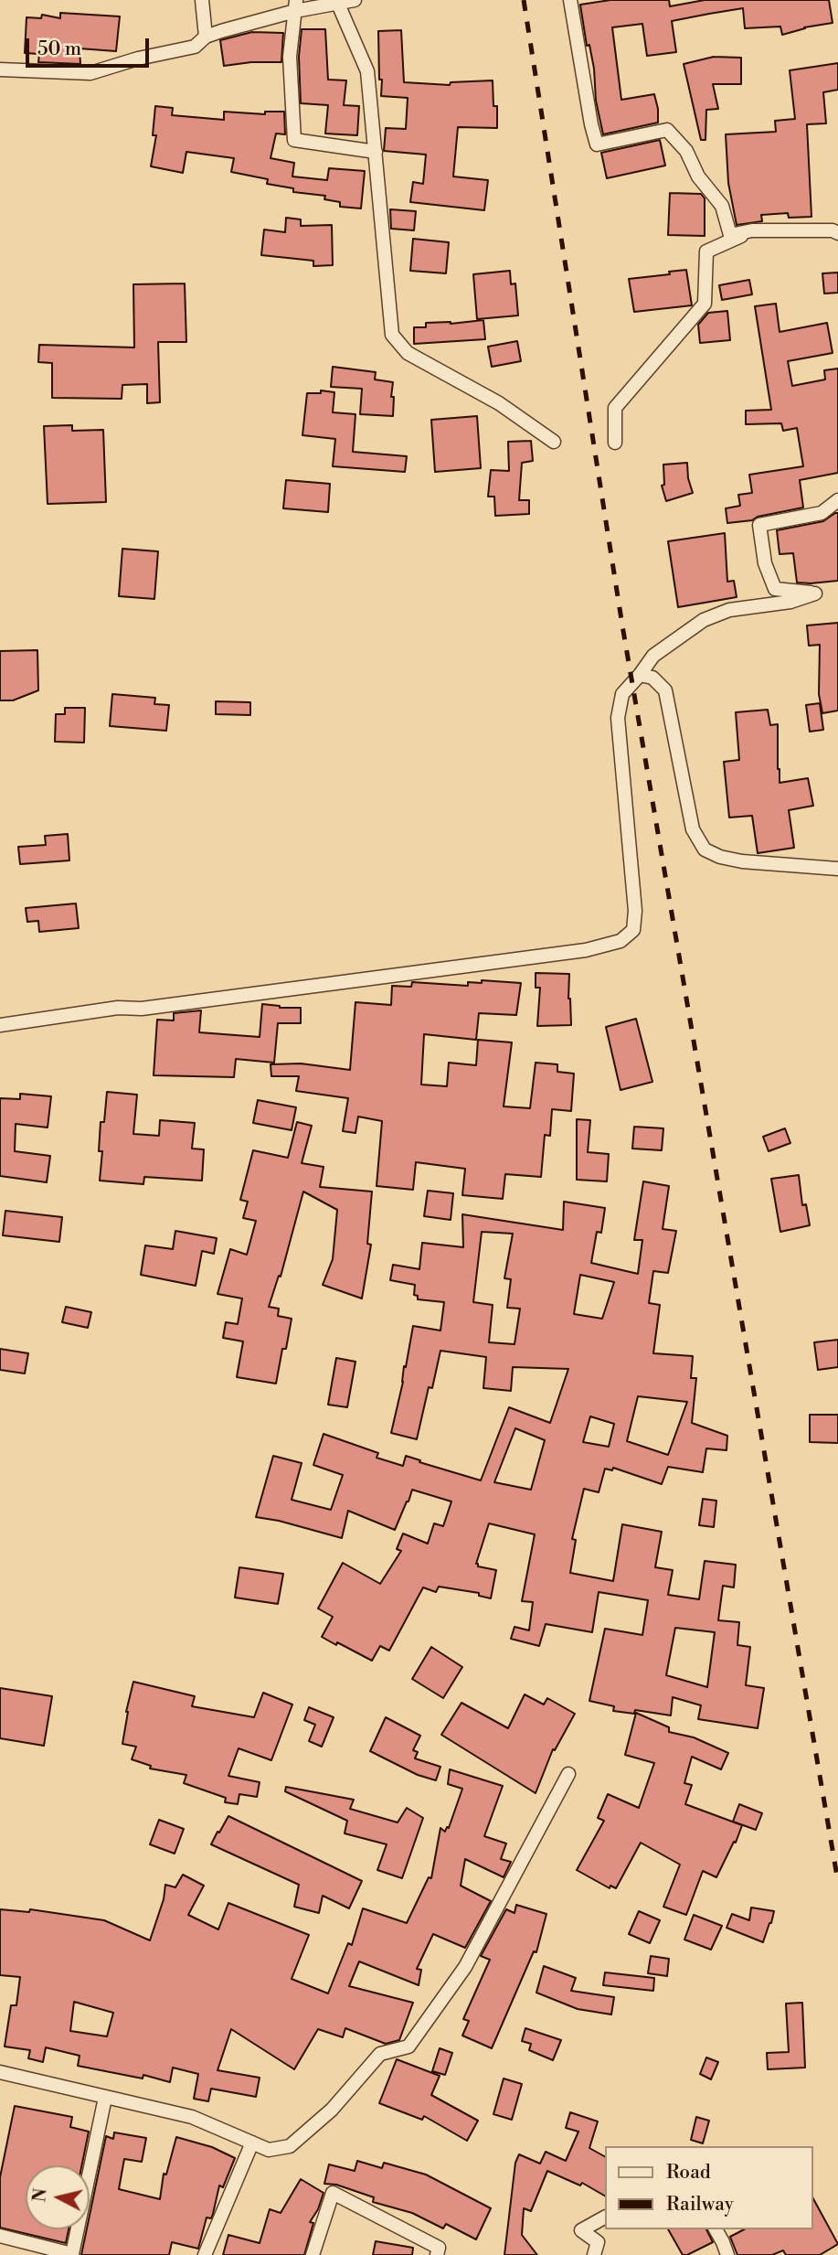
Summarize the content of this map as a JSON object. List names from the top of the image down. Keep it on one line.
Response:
{"legend":["Road","Railway"],"scale_bar":"50 m","north":"left"}
